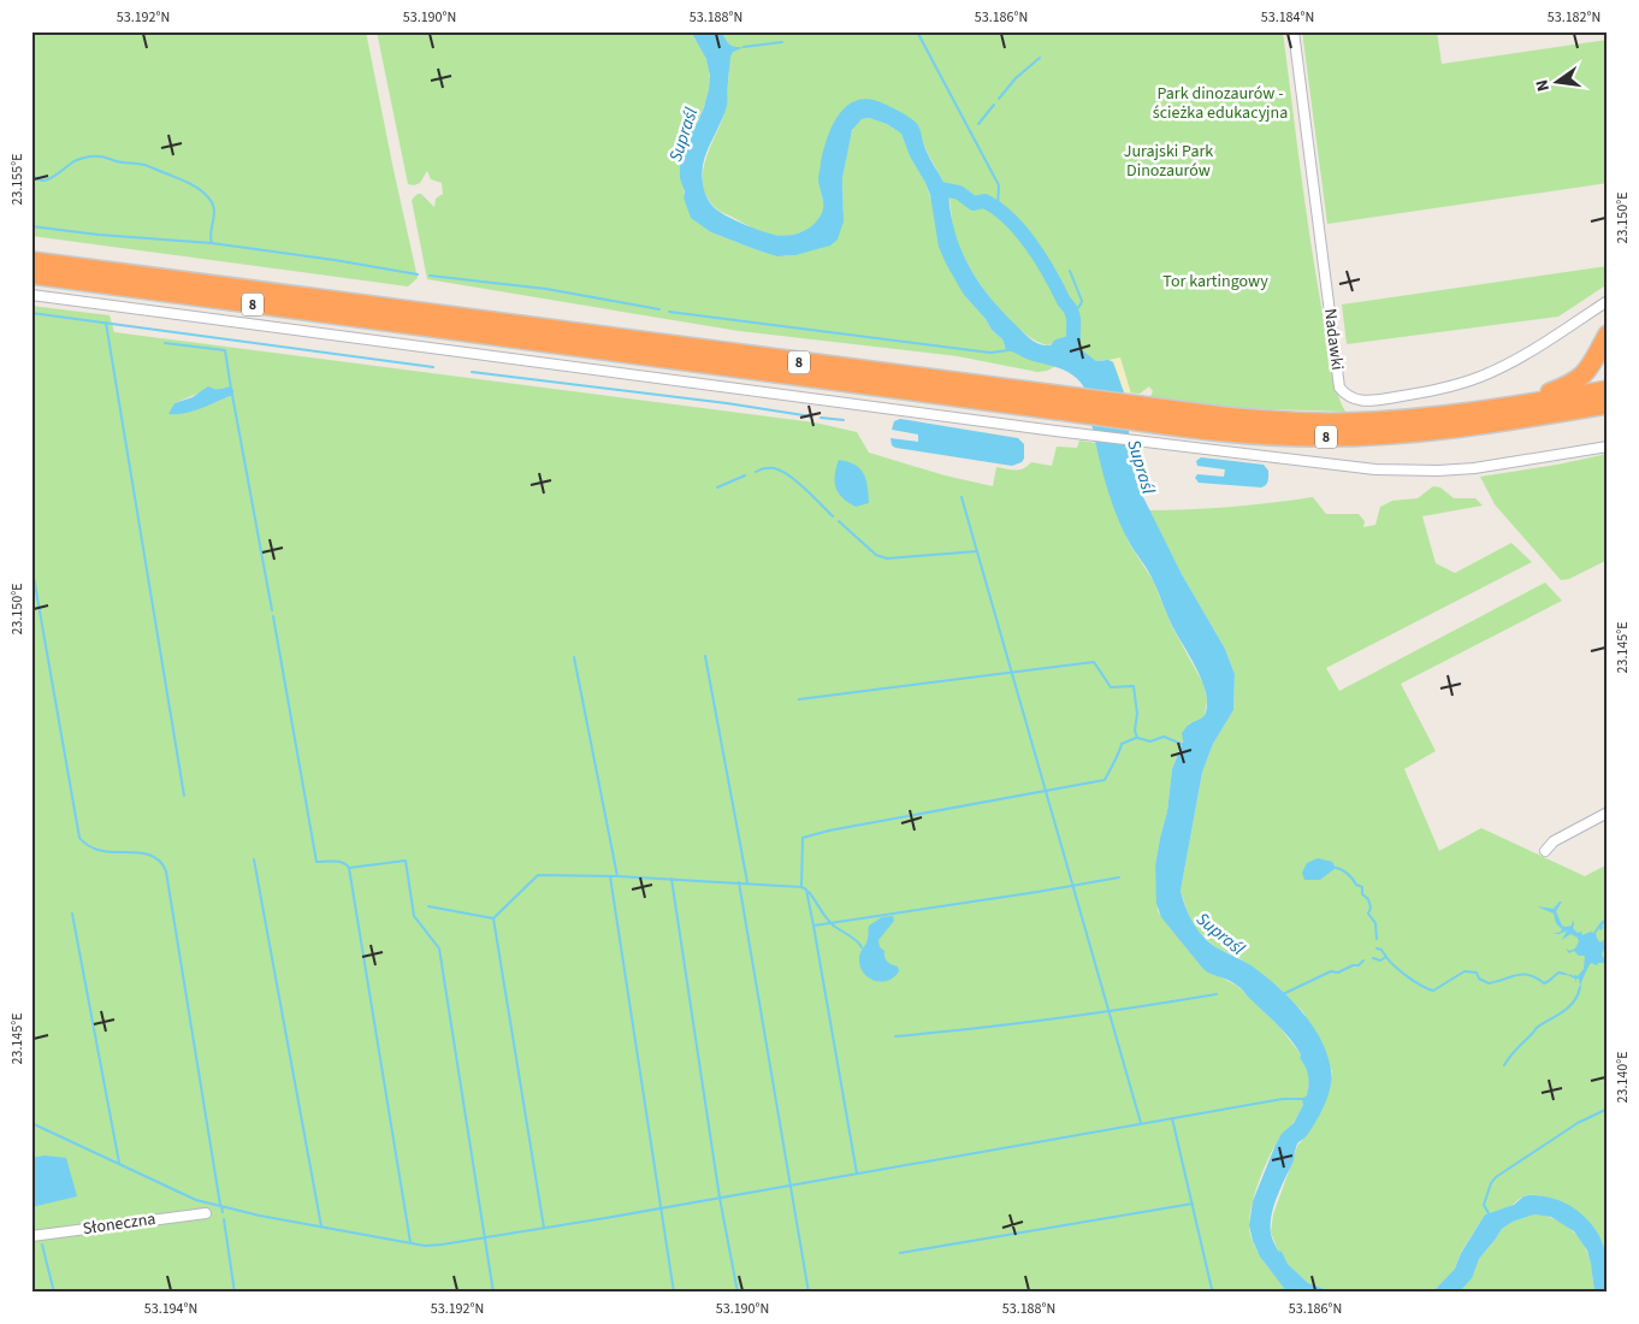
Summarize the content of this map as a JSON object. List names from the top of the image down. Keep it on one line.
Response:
{"streets":{"highway":["8"],"street":["Nadawki","Słoneczna"]},"water":["Supraśl"],"parks":["Park dinozaurów - ścieżka edukacyjna","Jurajski Park Dinozaurów","Tor kartingowy"],"north":"left","coordinates":["53.192°N","53.190°N","53.188°N","53.186°N","53.184°N","53.182°N","23.155°E","23.150°E","23.145°E","23.140°E","53.194°N"]}
